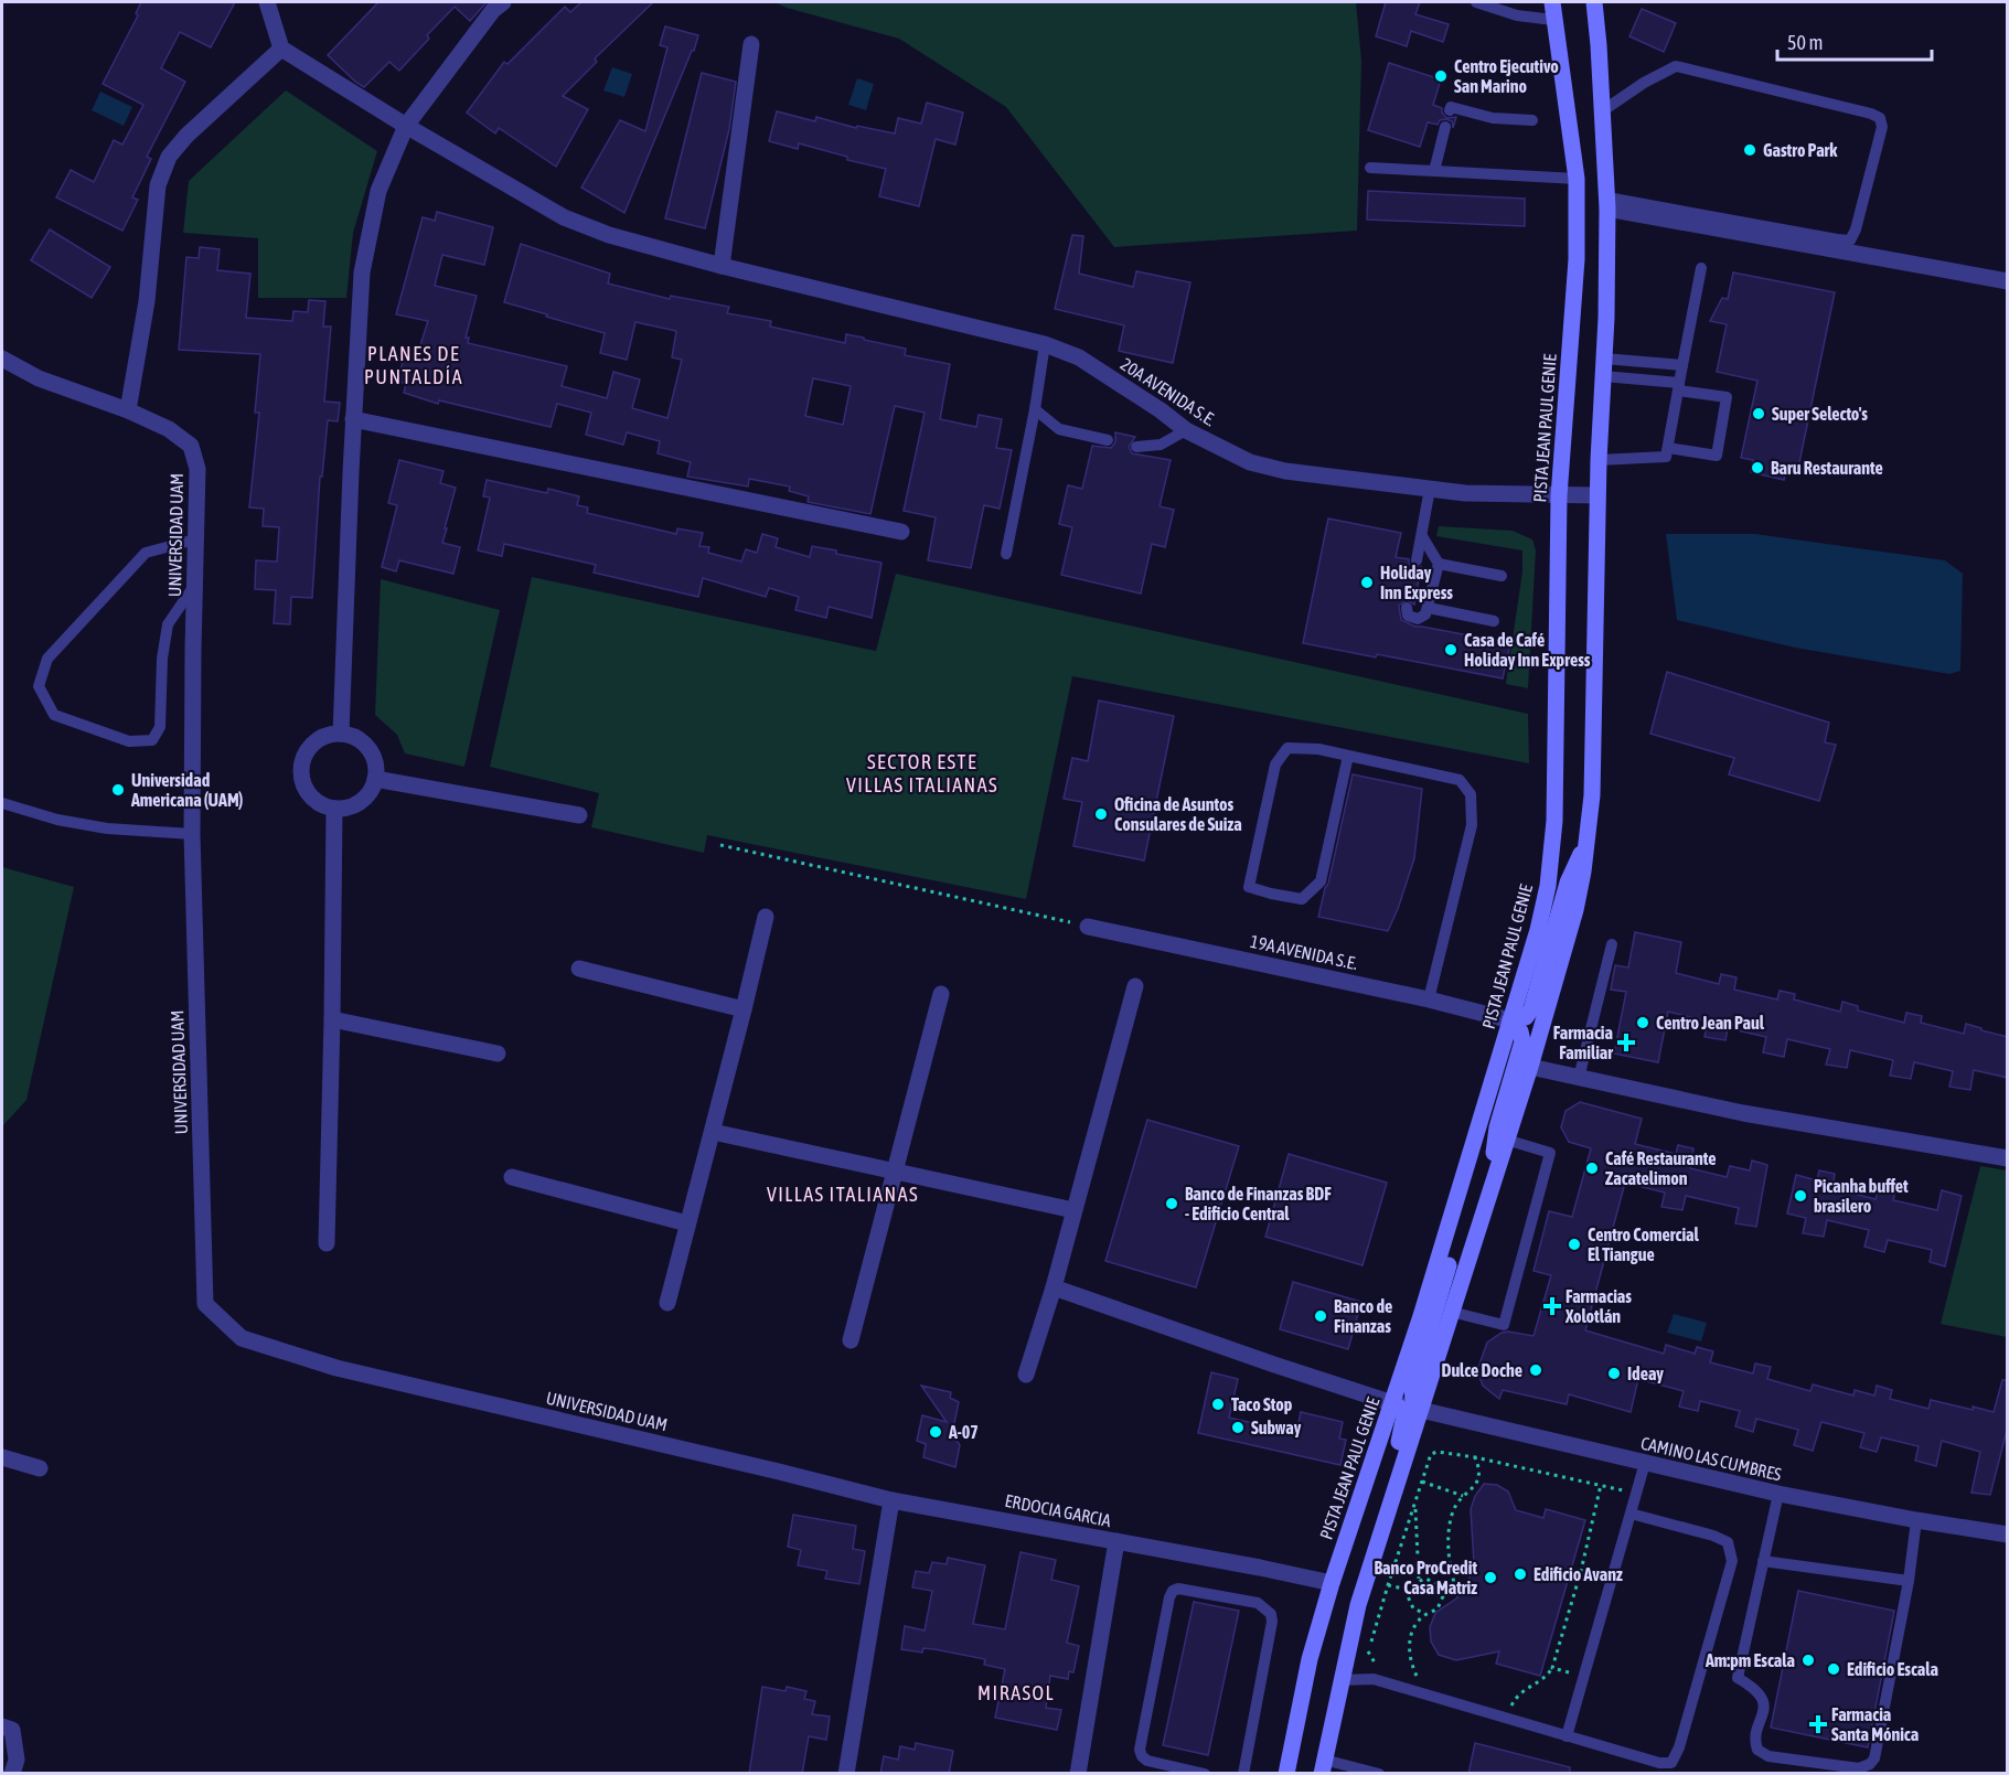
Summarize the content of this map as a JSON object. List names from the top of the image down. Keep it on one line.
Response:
{"streets":{"main road":["PISTA JEAN PAUL GENIE"],"street":["20A AVENIDA S.E.","UNIVERSIDAD UAM","19A AVENIDA S.E.","CAMINO LAS CUMBRES","ERDOCIA GARCIA"]},"crossings":[["20A AVENIDA S.E.","PISTA JEAN PAUL GENIE"],["PISTA JEAN PAUL GENIE","19A AVENIDA S.E."],["PISTA JEAN PAUL GENIE","CAMINO LAS CUMBRES"],["PISTA JEAN PAUL GENIE","ERDOCIA GARCIA"],["UNIVERSIDAD UAM","ERDOCIA GARCIA"]],"districts":["PLANES DE PUNTALDÍA","SECTOR ESTE VILLAS ITALIANAS","VILLAS ITALIANAS","MIRASOL"],"places":{"other":["Centro Ejecutivo San Marino","Gastro Park","Super Selecto's","Baru Restaurante","Holiday Inn Express","Casa de Café Holiday Inn Express","Universidad Americana (UAM)","Oficina de Asuntos Consulares de Suiza","Centro Jean Paul","Café Restaurante Zacatelimon","Picanha buffet brasilero","Banco de Finanzas BDF - Edificio Central","Centro Comercial El Tiangue","Banco de Finanzas","Dulce Doche","Ideay","Taco Stop","Subway","A-07","Edificio Avanz","Banco ProCredit Casa Matriz","Am:pm Escala","Edificio Escala"],"health":["Farmacia Familiar","Farmacias Xolotlán","Farmacia Santa Mónica"]},"scale_bar":"50 m"}
